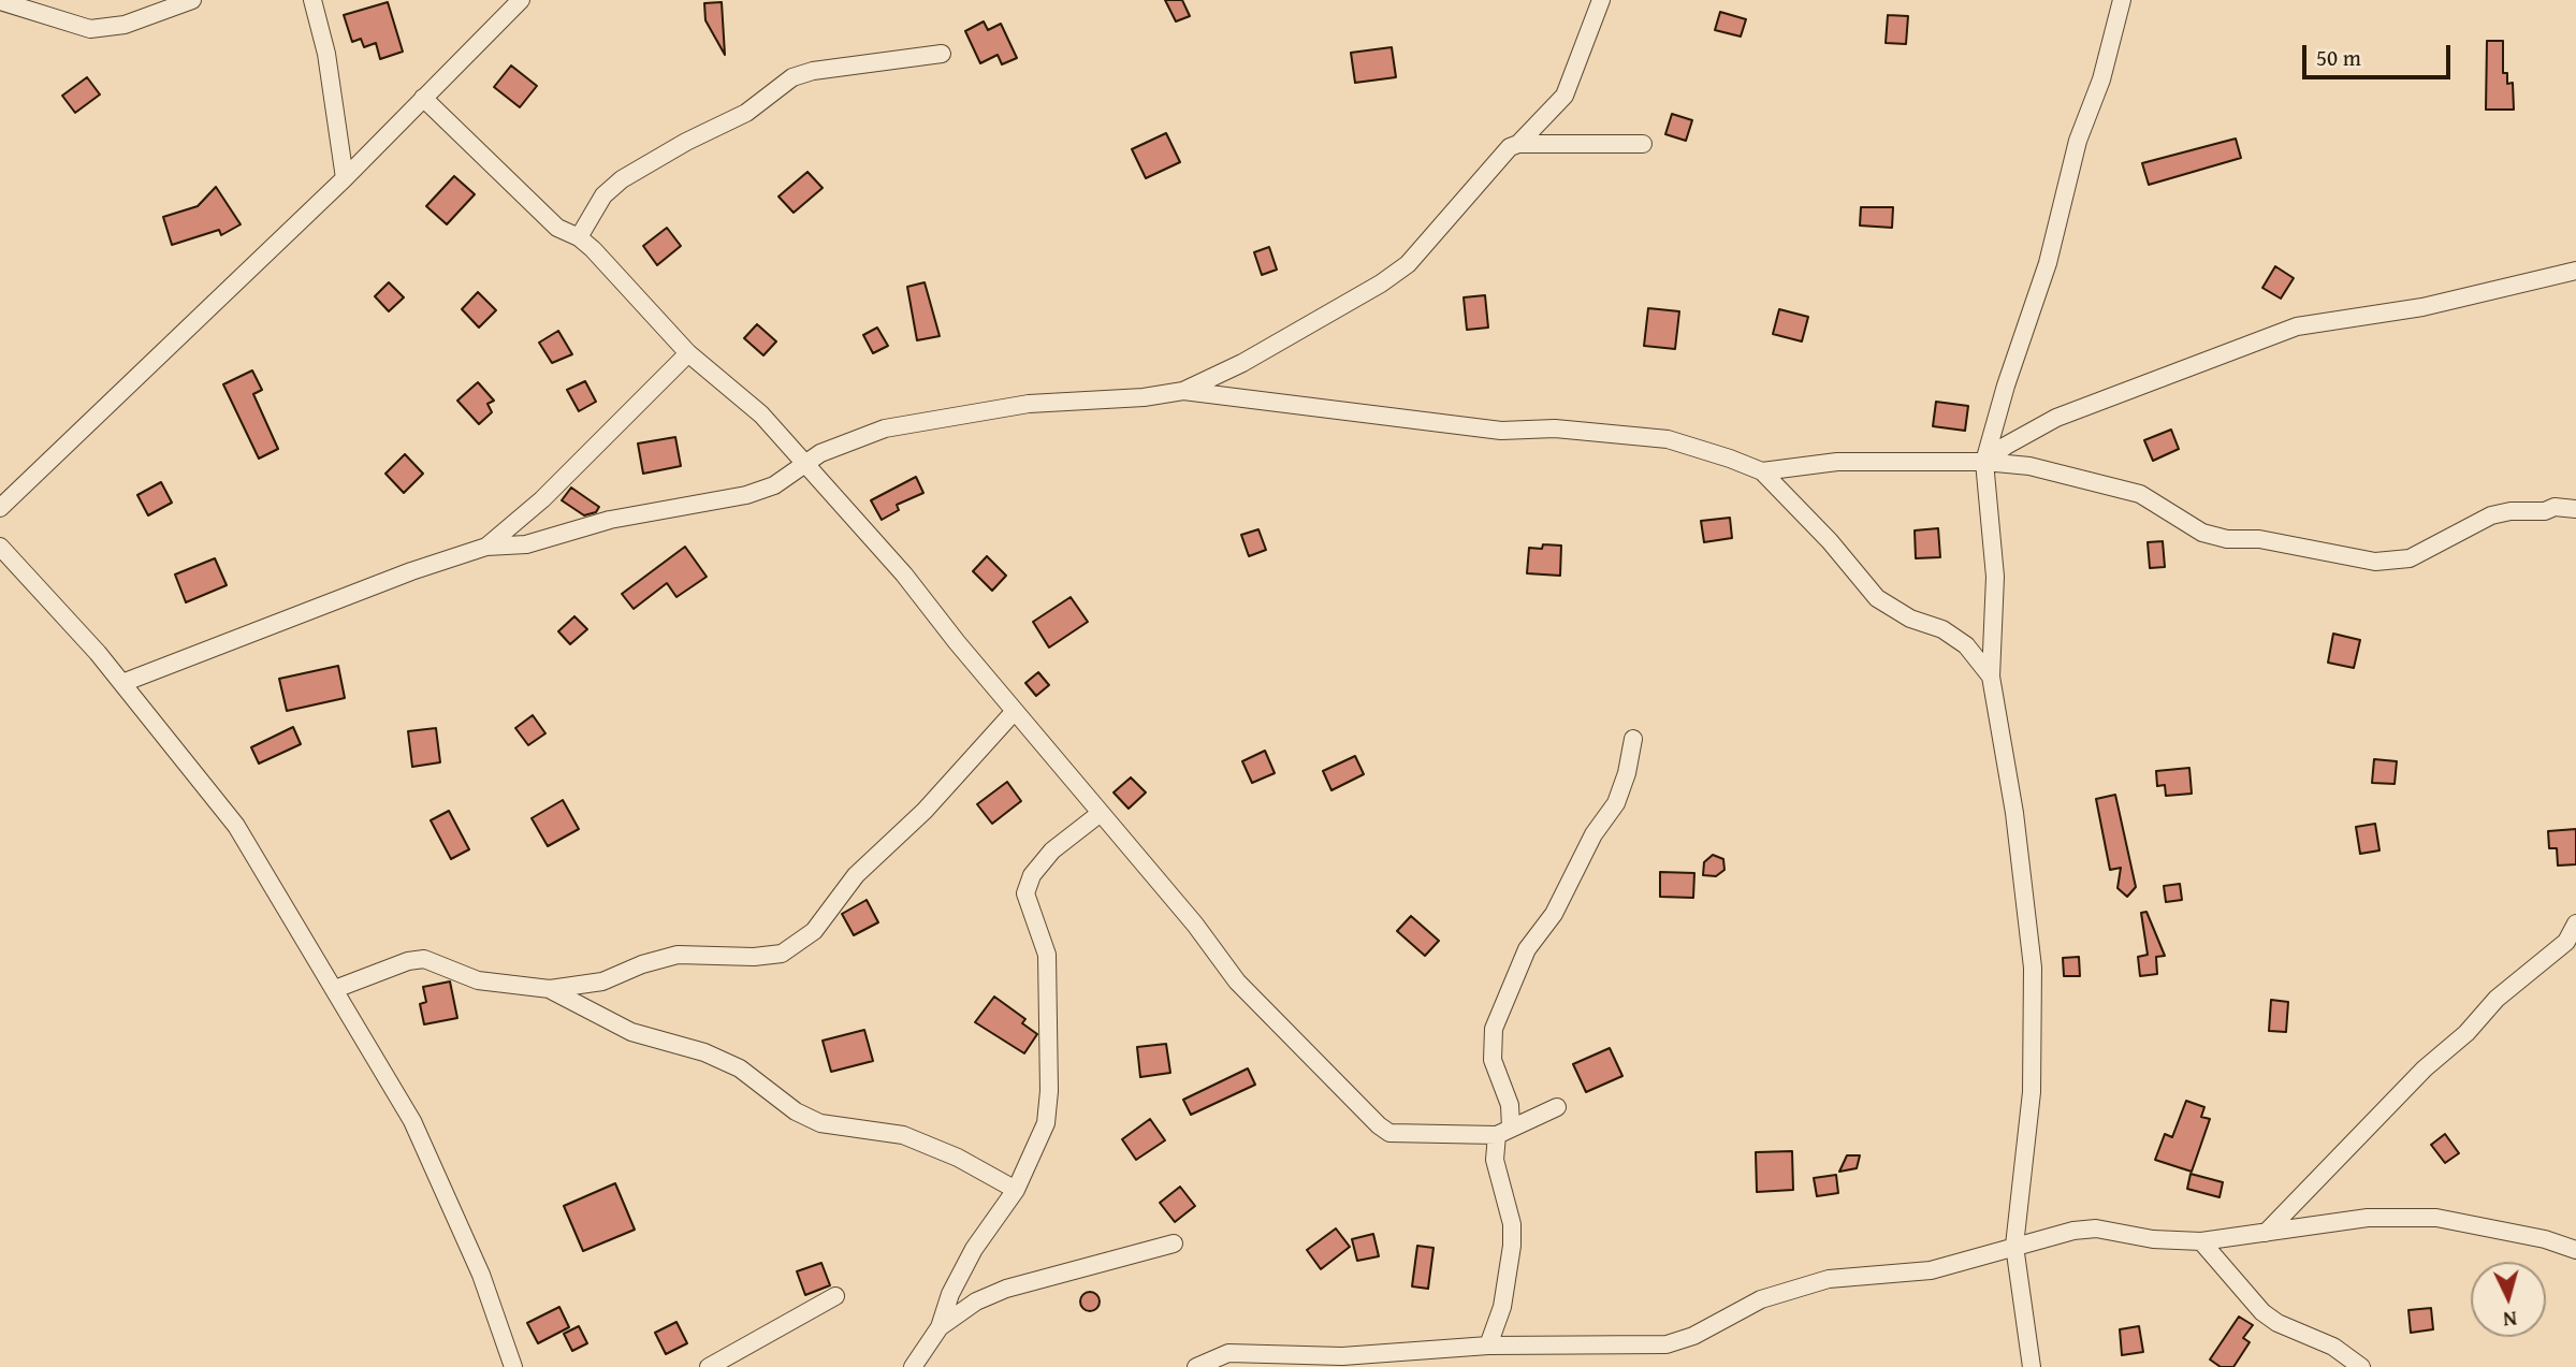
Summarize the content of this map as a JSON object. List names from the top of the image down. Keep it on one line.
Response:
{"scale_bar":"50 m","north":"bottom"}
